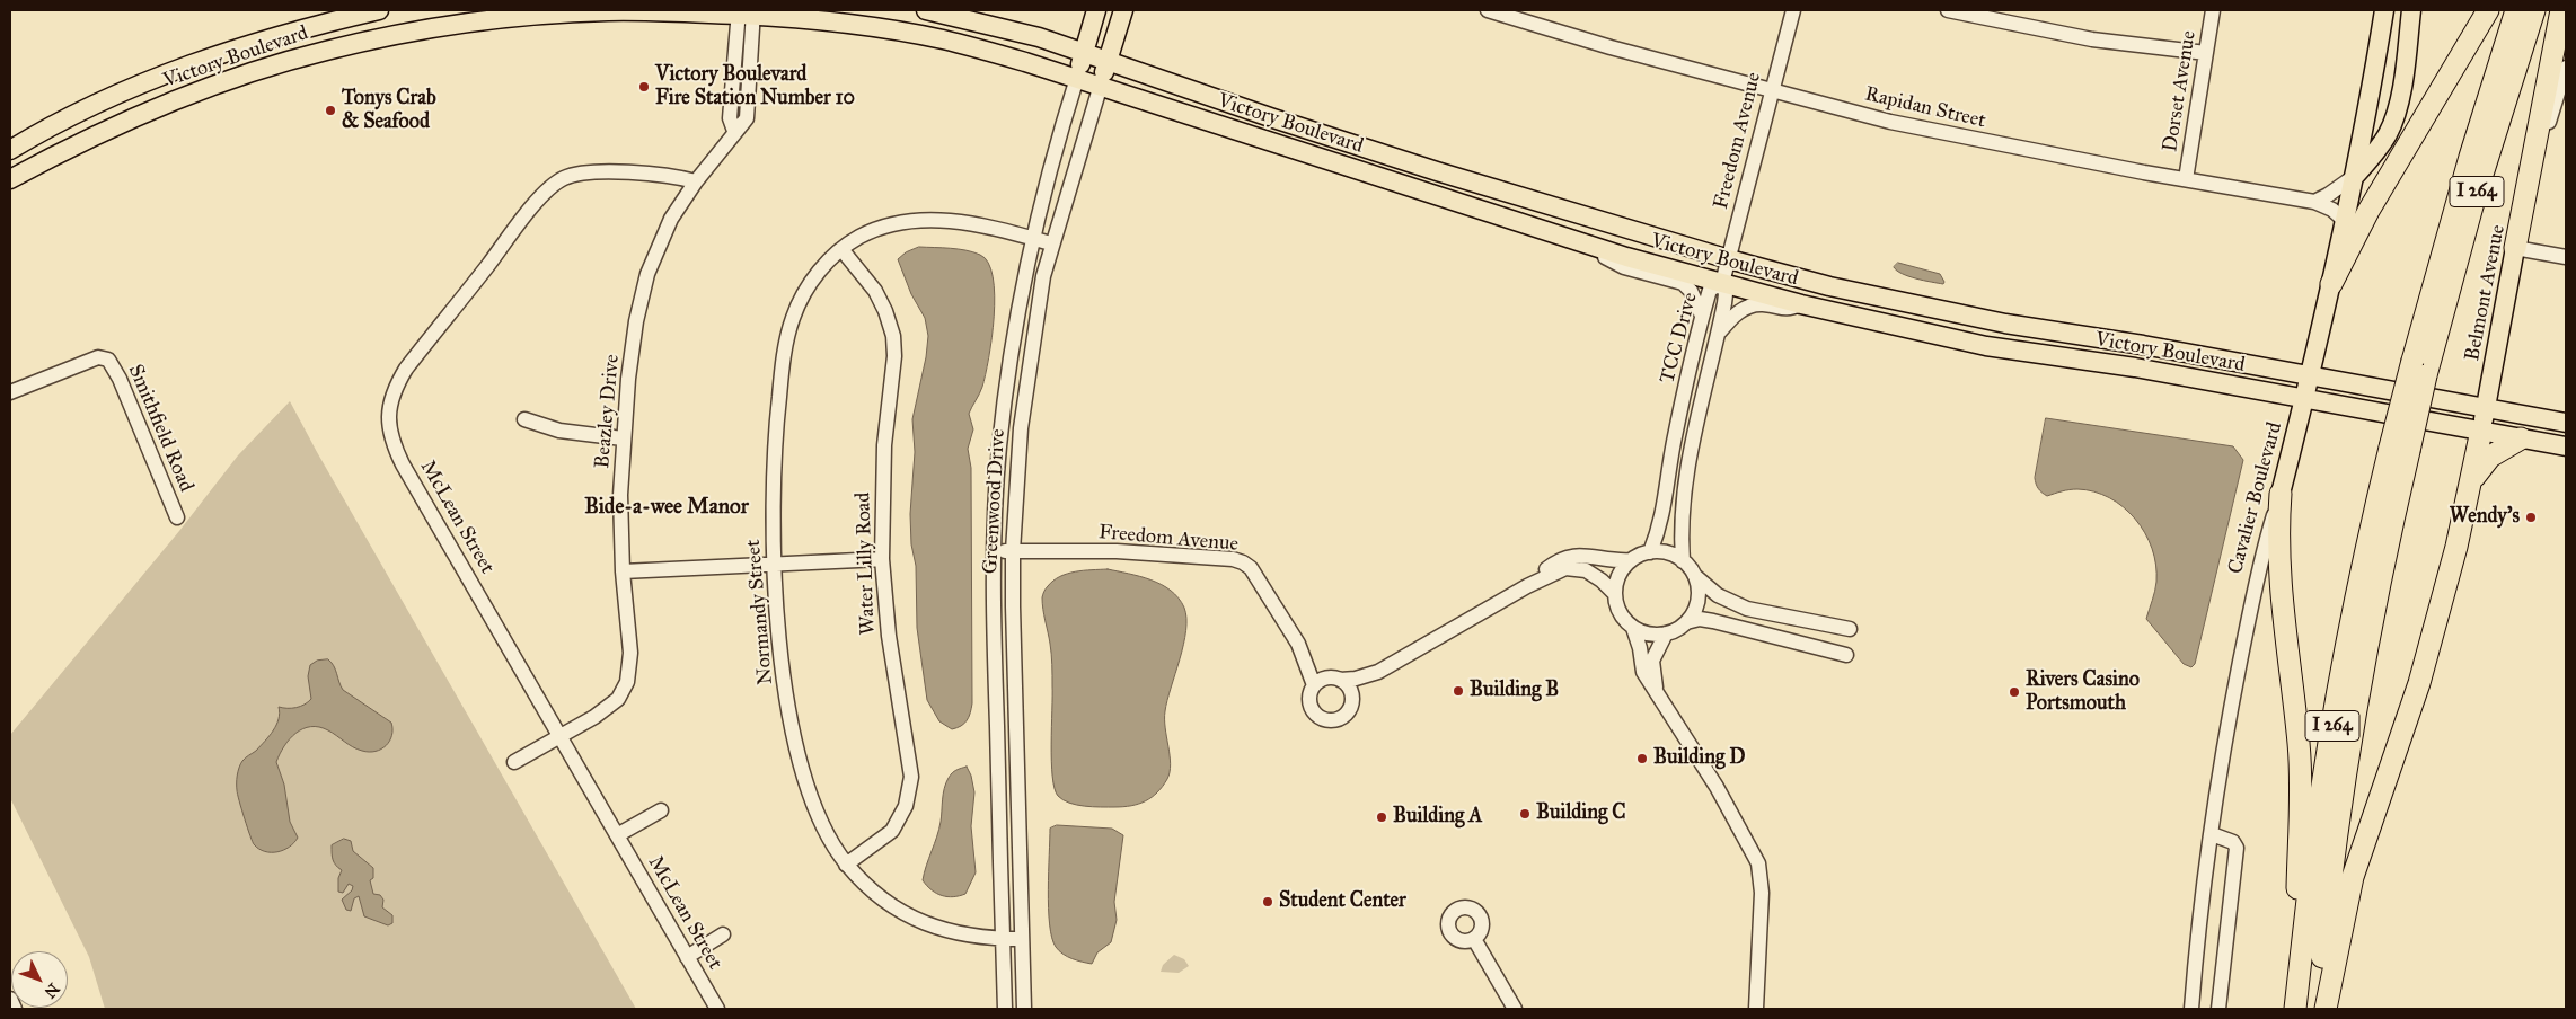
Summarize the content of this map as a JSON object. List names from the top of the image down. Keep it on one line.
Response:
{"streets":{"highway":["I 264"],"main road":["Victory Boulevard","Belmont Avenue","Cavalier Boulevard","Greenwood Drive"],"street":["Dorset Avenue","Rapidan Street","Freedom Avenue","TCC Drive","Beazley Drive","Smithfield Road","McLean Street","Water Lilly Road","Normandy Street"]},"crossings":[["Victory Boulevard","Freedom Avenue"],["Victory Boulevard","Belmont Avenue"],["Victory Boulevard","TCC Drive"],["Victory Boulevard","Beazley Drive"],["Victory Boulevard","Cavalier Boulevard"],["Victory Boulevard","Greenwood Drive"],["Dorset Avenue","Rapidan Street"],["Rapidan Street","Freedom Avenue"],["Rapidan Street","Cavalier Boulevard"],["Freedom Avenue","TCC Drive"],["Freedom Avenue","Greenwood Drive"],["Beazley Drive","McLean Street"],["Greenwood Drive","Normandy Street"],["Water Lilly Road","Normandy Street"]],"districts":["Bide-a-wee Manor"],"places":["Victory Boulevard Fire Station Number 10","Tonys Crab & Seafood","Wendy's","Building B","Rivers Casino Portsmouth","Building D","Building C","Building A","Student Center"],"north":"bottom right"}
